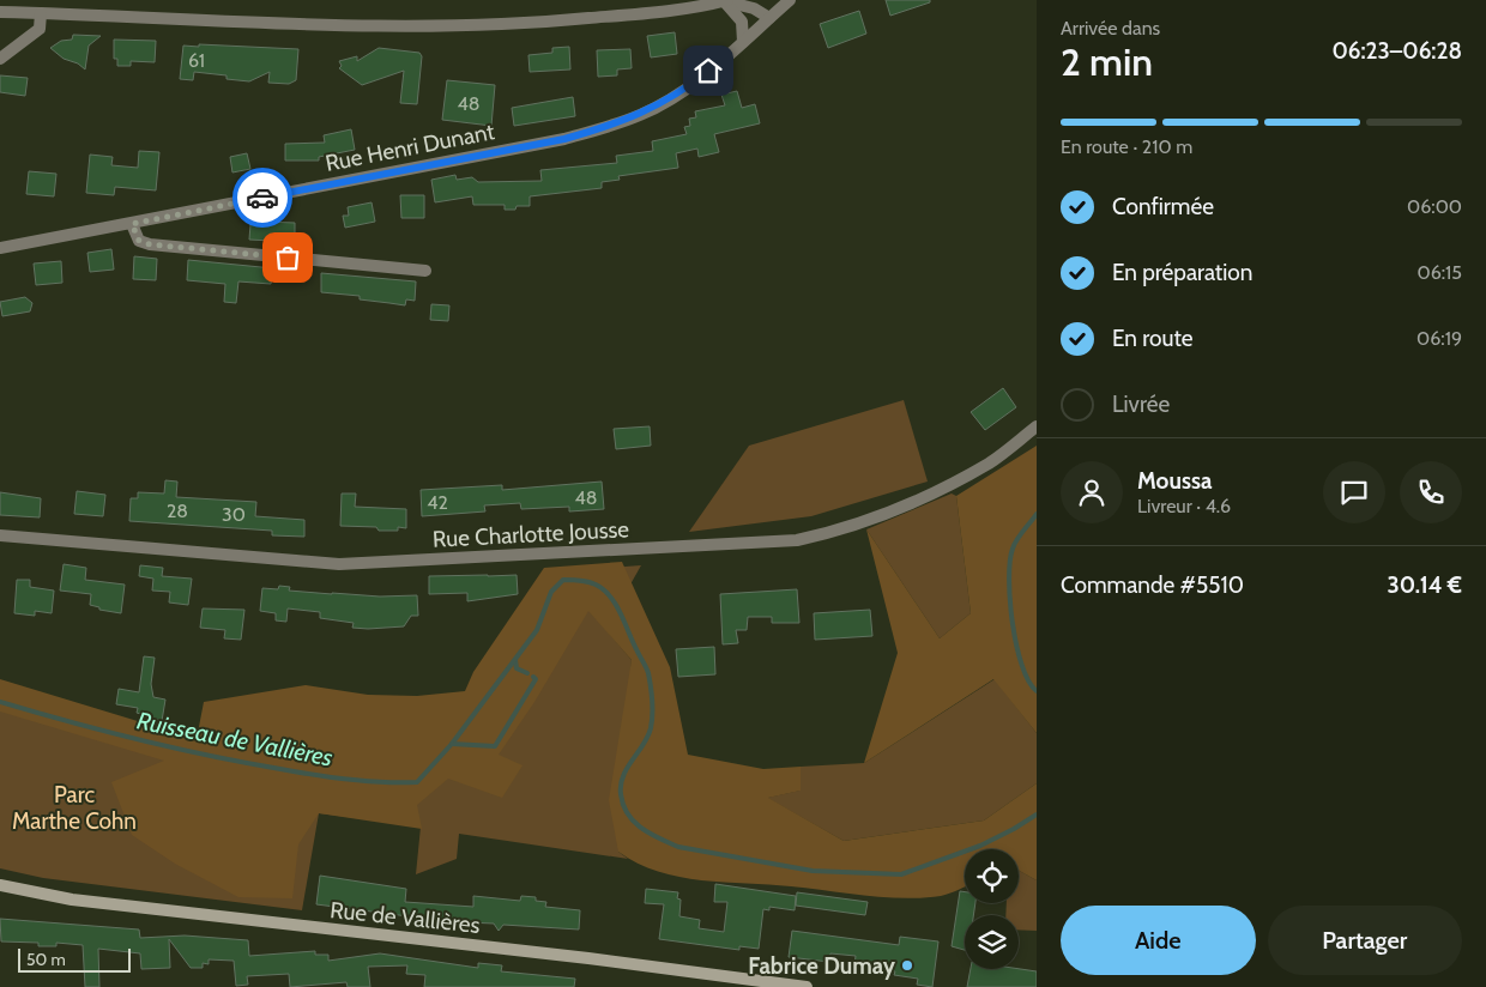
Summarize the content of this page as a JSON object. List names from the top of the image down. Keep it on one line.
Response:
{"streets":{"main road":["Rue de Vallières"],"street":["Rue Henri Dunant","Rue Charlotte Jousse"]},"water":["Ruisseau de Vallières"],"parks":["Parc Marthe Cohn"],"places":["Fabrice Dumay"],"house_numbers":["61","48","48","42","28","30"],"scale_bar":"50 m","page":{"heading":["2 min","Arrivée dans","06:23–06:28"],"panel":["Moussa","Livreur · 4.6","Commande #5510","30.14 €"],"bar":"En route · 210 m","list":[["Confirmée","06:00"],["En préparation","06:15"],["En route","06:19"],"Livrée"],"buttons":["Aide","Partager"],"scale":"50 m"}}
